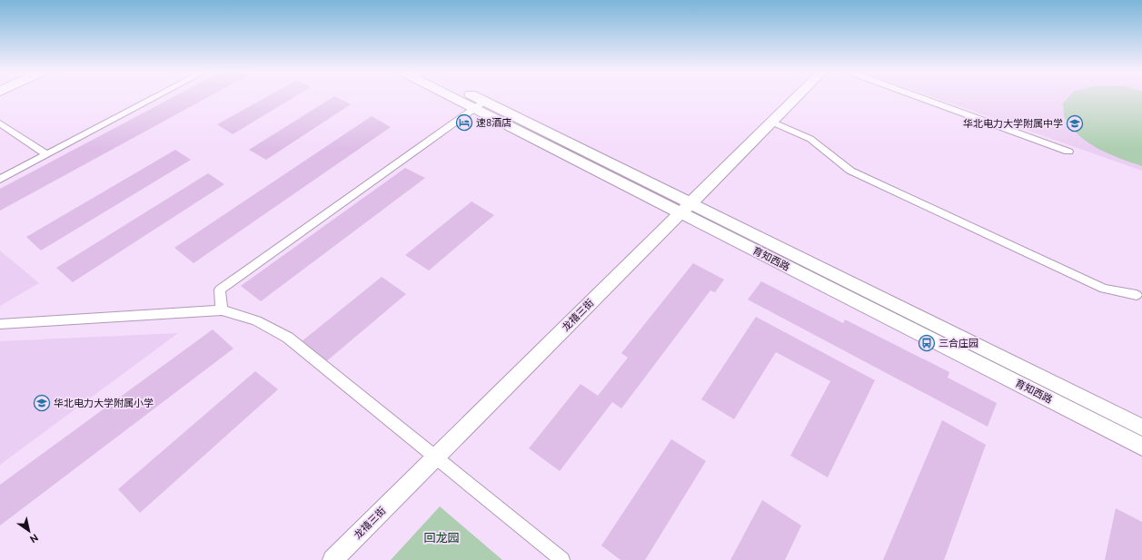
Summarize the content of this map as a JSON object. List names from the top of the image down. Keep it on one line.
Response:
{"streets":{"street":["育知西路","龙禧三街"]},"crossings":[["育知西路","龙禧三街"]],"parks":["回龙园"],"places":{"hotel":["速8酒店"],"school or university":["华北电力大学附属中学","华北电力大学附属小学"],"bus stop":["三合庄园"]},"north":"bottom right"}
